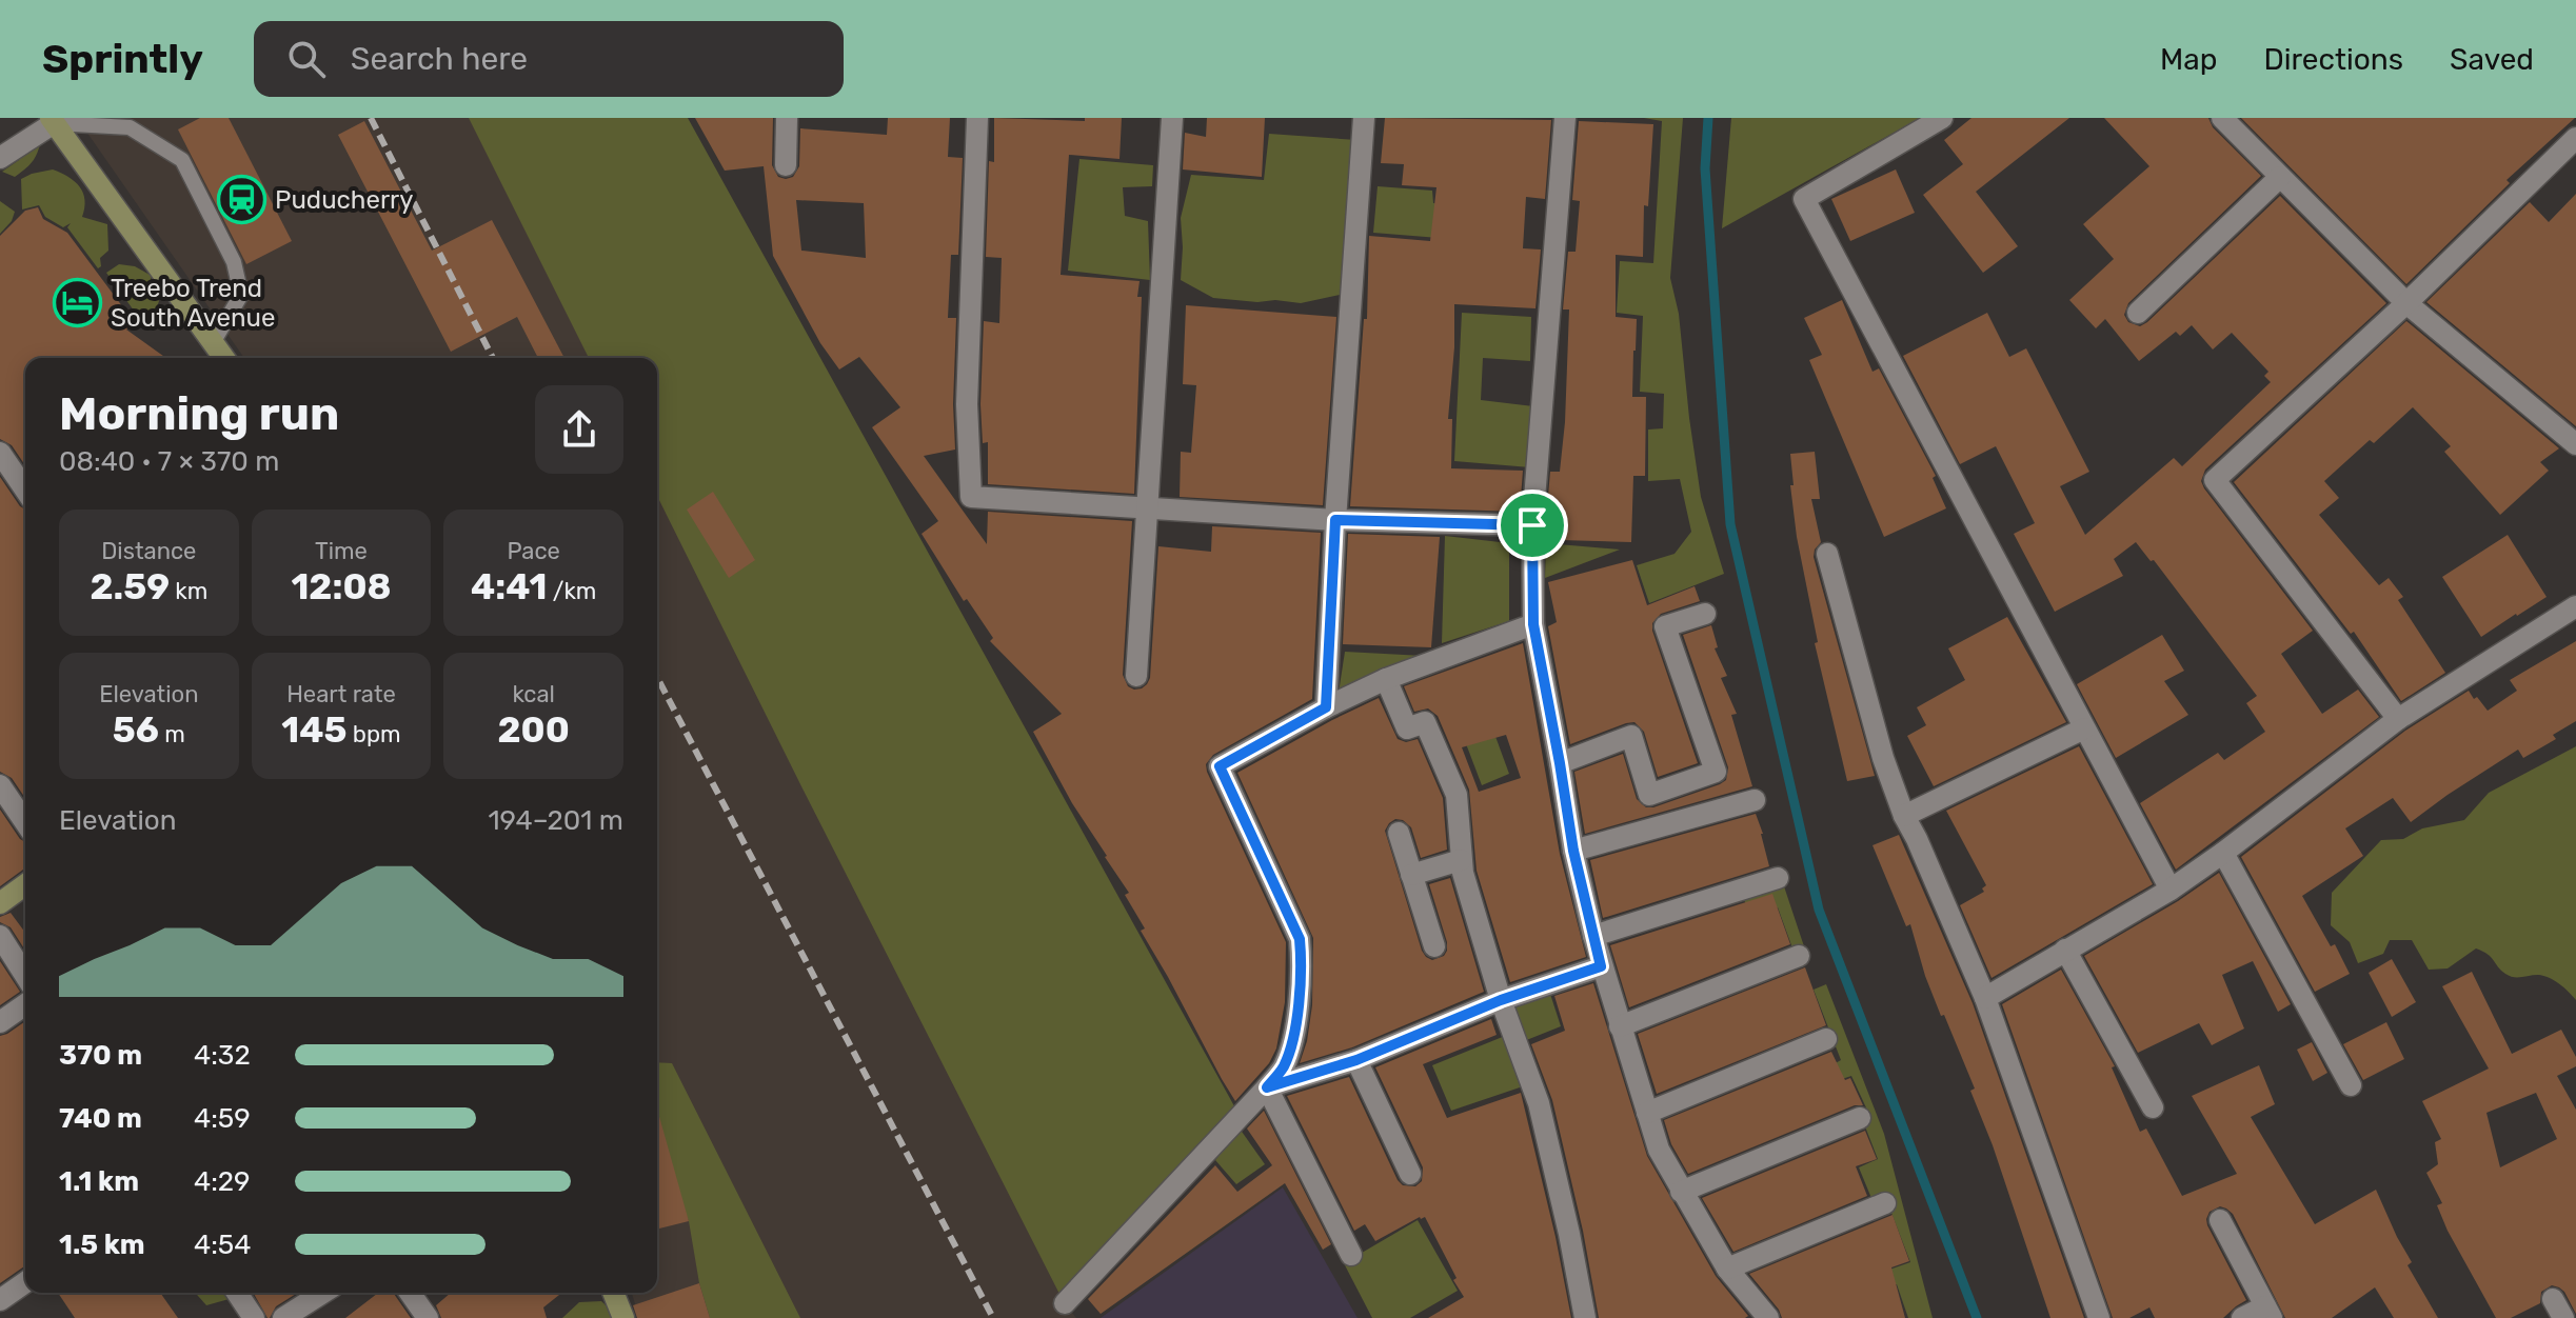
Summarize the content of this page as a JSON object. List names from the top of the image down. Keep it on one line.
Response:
{"places":{"station":["Puducherry"],"hotel":["Treebo Trend South Avenue"]},"page":{"header":"Sprintly","search":"Search here","nav":["Map","Directions","Saved"],"heading":["Morning run","08:40 · 7 × 370 m"],"stats":[["Distance","2.59 km"],["Time","12:08"],["Pace","4:41 /km"],["Elevation","56 m"],["Heart rate","145 bpm"],["kcal","200"]],"chart":["Elevation","194–201 m"],"list":[{"name":"370 m","note":"4:32"},{"name":"740 m","note":"4:59"},{"name":"1.1 km","note":"4:29"},{"name":"1.5 km","note":"4:54"}]}}
